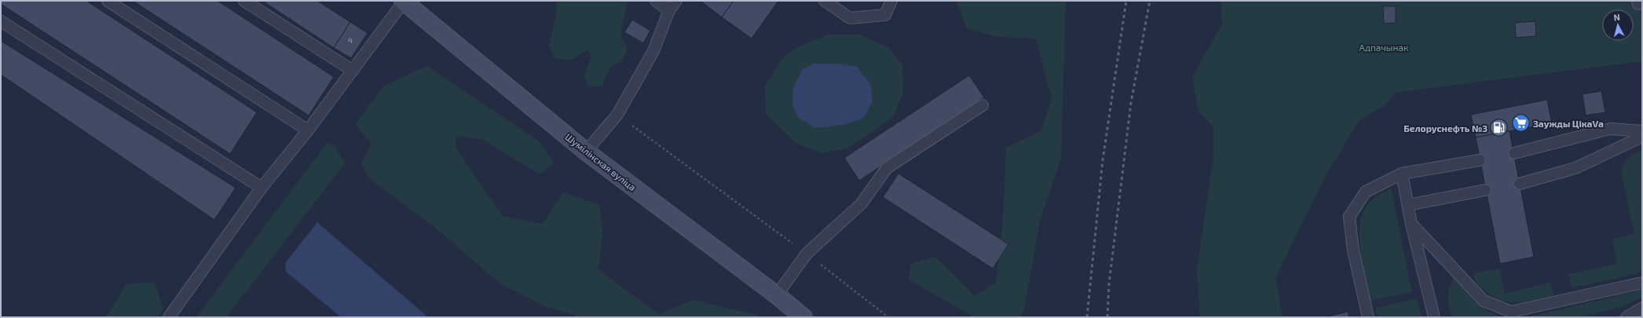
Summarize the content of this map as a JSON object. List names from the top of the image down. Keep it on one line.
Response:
{"streets":{"main road":["Шумілінская вуліца"]},"parks":["Адпачынак"],"places":{"supermarket":["Заужды ЦікаVа"],"fuel station":["Белоруснефть №3"]},"house_numbers":["4"],"north":"top"}
